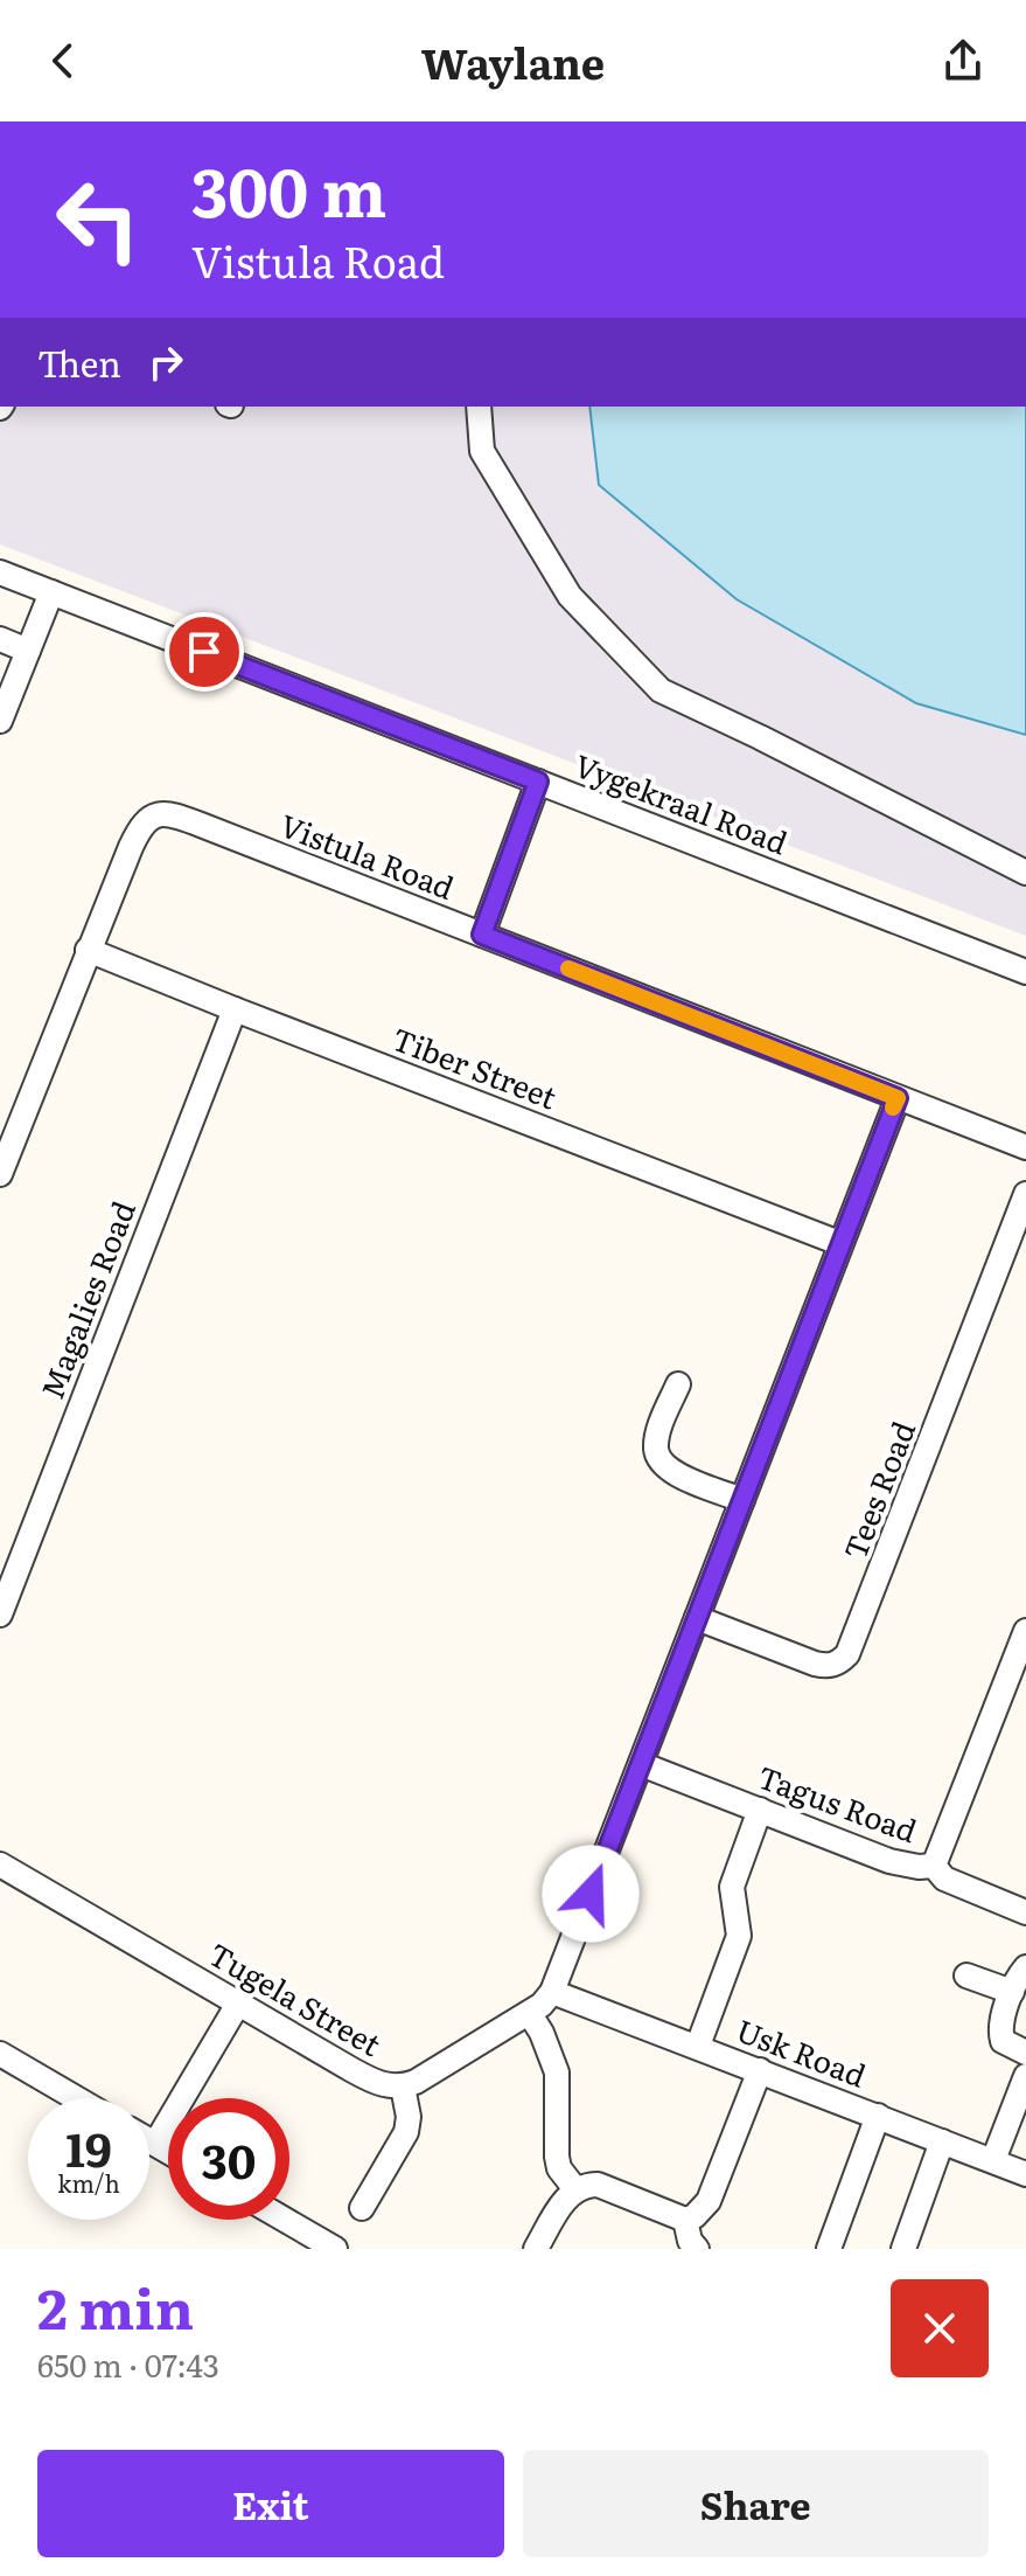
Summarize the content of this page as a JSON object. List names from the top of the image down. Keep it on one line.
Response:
{"streets":{"street":["Vygekraal Road","Vistula Road","Tiber Street","Magalies Road","Tees Road","Tagus Road","Tugela Street","Usk Road"]},"crossings":[["Vistula Road","Tiber Street"],["Vistula Road","Tugela Street"],["Tiber Street","Magalies Road"],["Tiber Street","Tugela Street"],["Tees Road","Tugela Street"],["Tagus Road","Tugela Street"],["Tugela Street","Usk Road"]],"page":{"header":"Waylane","turn":["300 m","Vistula Road"],"then":"Then","speed":"19 km/h","limit":"30","heading":["2 min","650 m · 07:43"],"buttons":["Exit","Share"]}}
